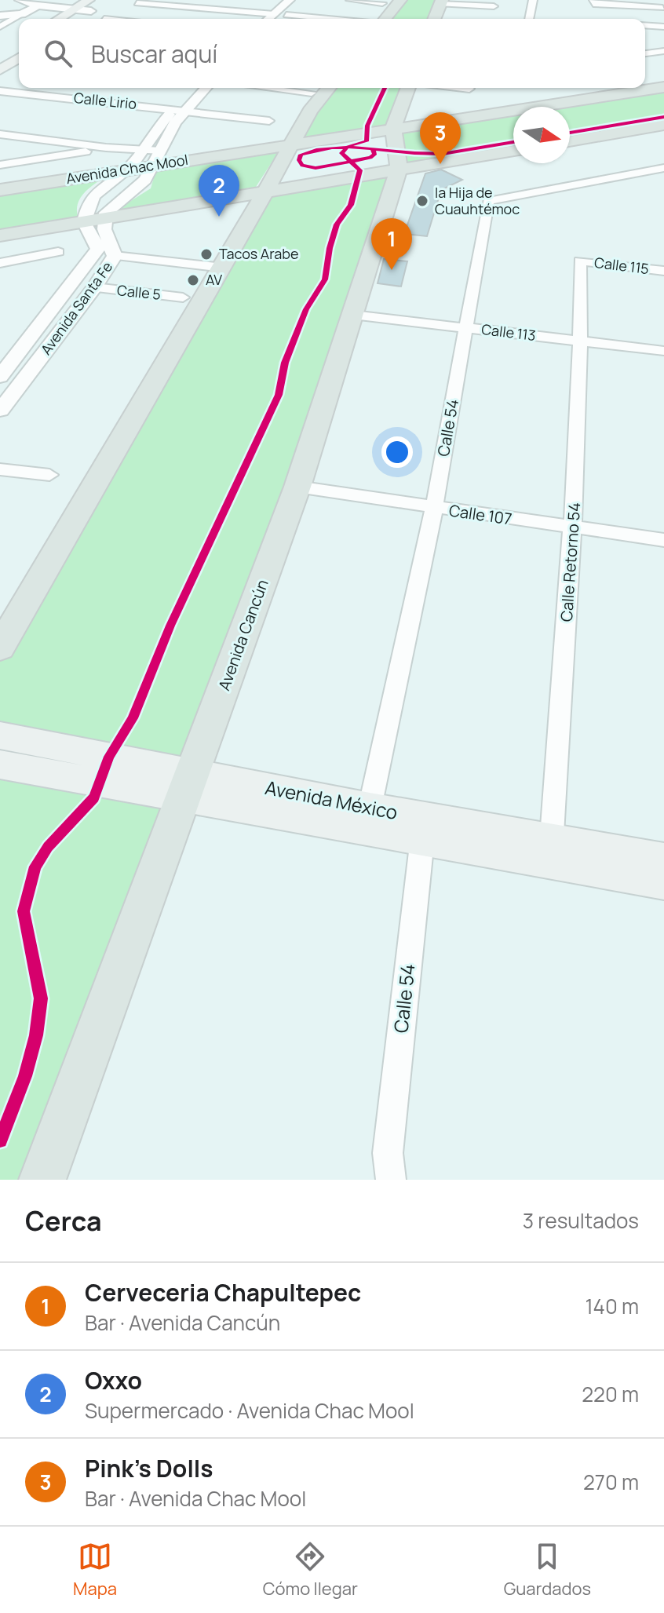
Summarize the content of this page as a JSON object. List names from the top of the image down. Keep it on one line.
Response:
{"streets":{"main road":["Avenida Chac Mool","Avenida Cancún","Avenida México"],"street":["Calle Lirio","Calle 115","Calle 5","Avenida Santa Fe","Calle 113","Calle 54","Calle 107","Calle Retorno 54"]},"crossings":[["Avenida Chac Mool","Avenida Cancún"],["Calle 115","Calle Retorno 54"],["Calle 5","Avenida Santa Fe"],["Calle 113","Calle 54"],["Calle 113","Calle Retorno 54"],["Calle 113","Avenida Cancún"],["Calle 54","Calle 107"],["Calle 54","Avenida México"],["Calle 107","Calle Retorno 54"],["Calle 107","Avenida Cancún"],["Calle Retorno 54","Avenida México"],["Avenida Cancún","Avenida México"]],"places":["la Hija de Cuauhtémoc","Tacos Arabe","AV"],"north":"right","page":{"search":"Buscar aquí","pins":["3","2","1"],"heading":["Cerca","3 resultados"],"list":[{"mark":"1","name":"Cerveceria Chapultepec","note":"Bar · Avenida Cancún","value":"140 m"},{"mark":"2","name":"Oxxo","note":"Supermercado · Avenida Chac Mool","value":"220 m"},{"mark":"3","name":"Pink’s Dolls","note":"Bar · Avenida Chac Mool","value":"270 m"}],"nav":["Mapa","Cómo llegar","Guardados"]}}
